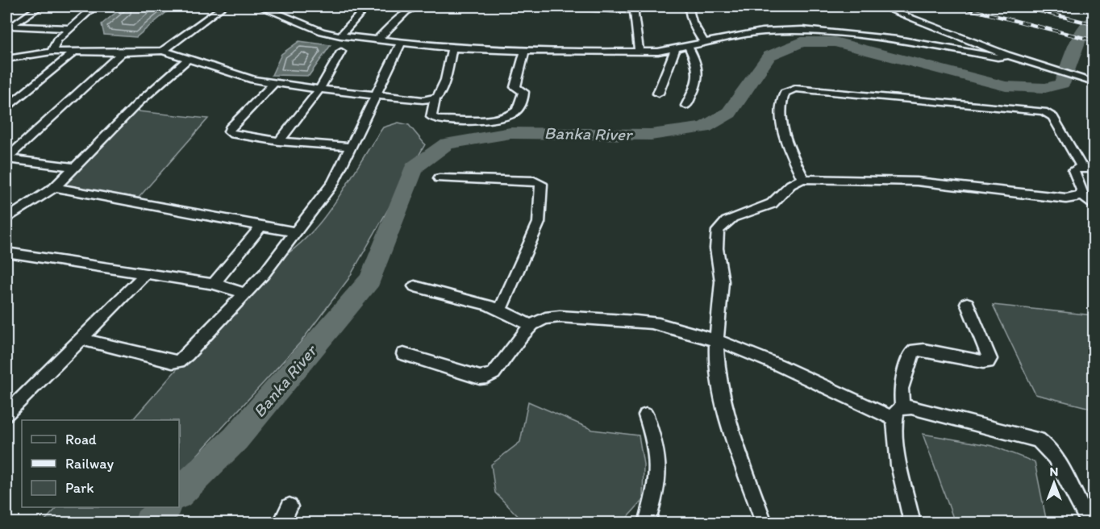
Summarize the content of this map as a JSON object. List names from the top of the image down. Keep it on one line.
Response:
{"water":["Banka River"],"legend":["Road","Railway","Park"],"north":"top"}
